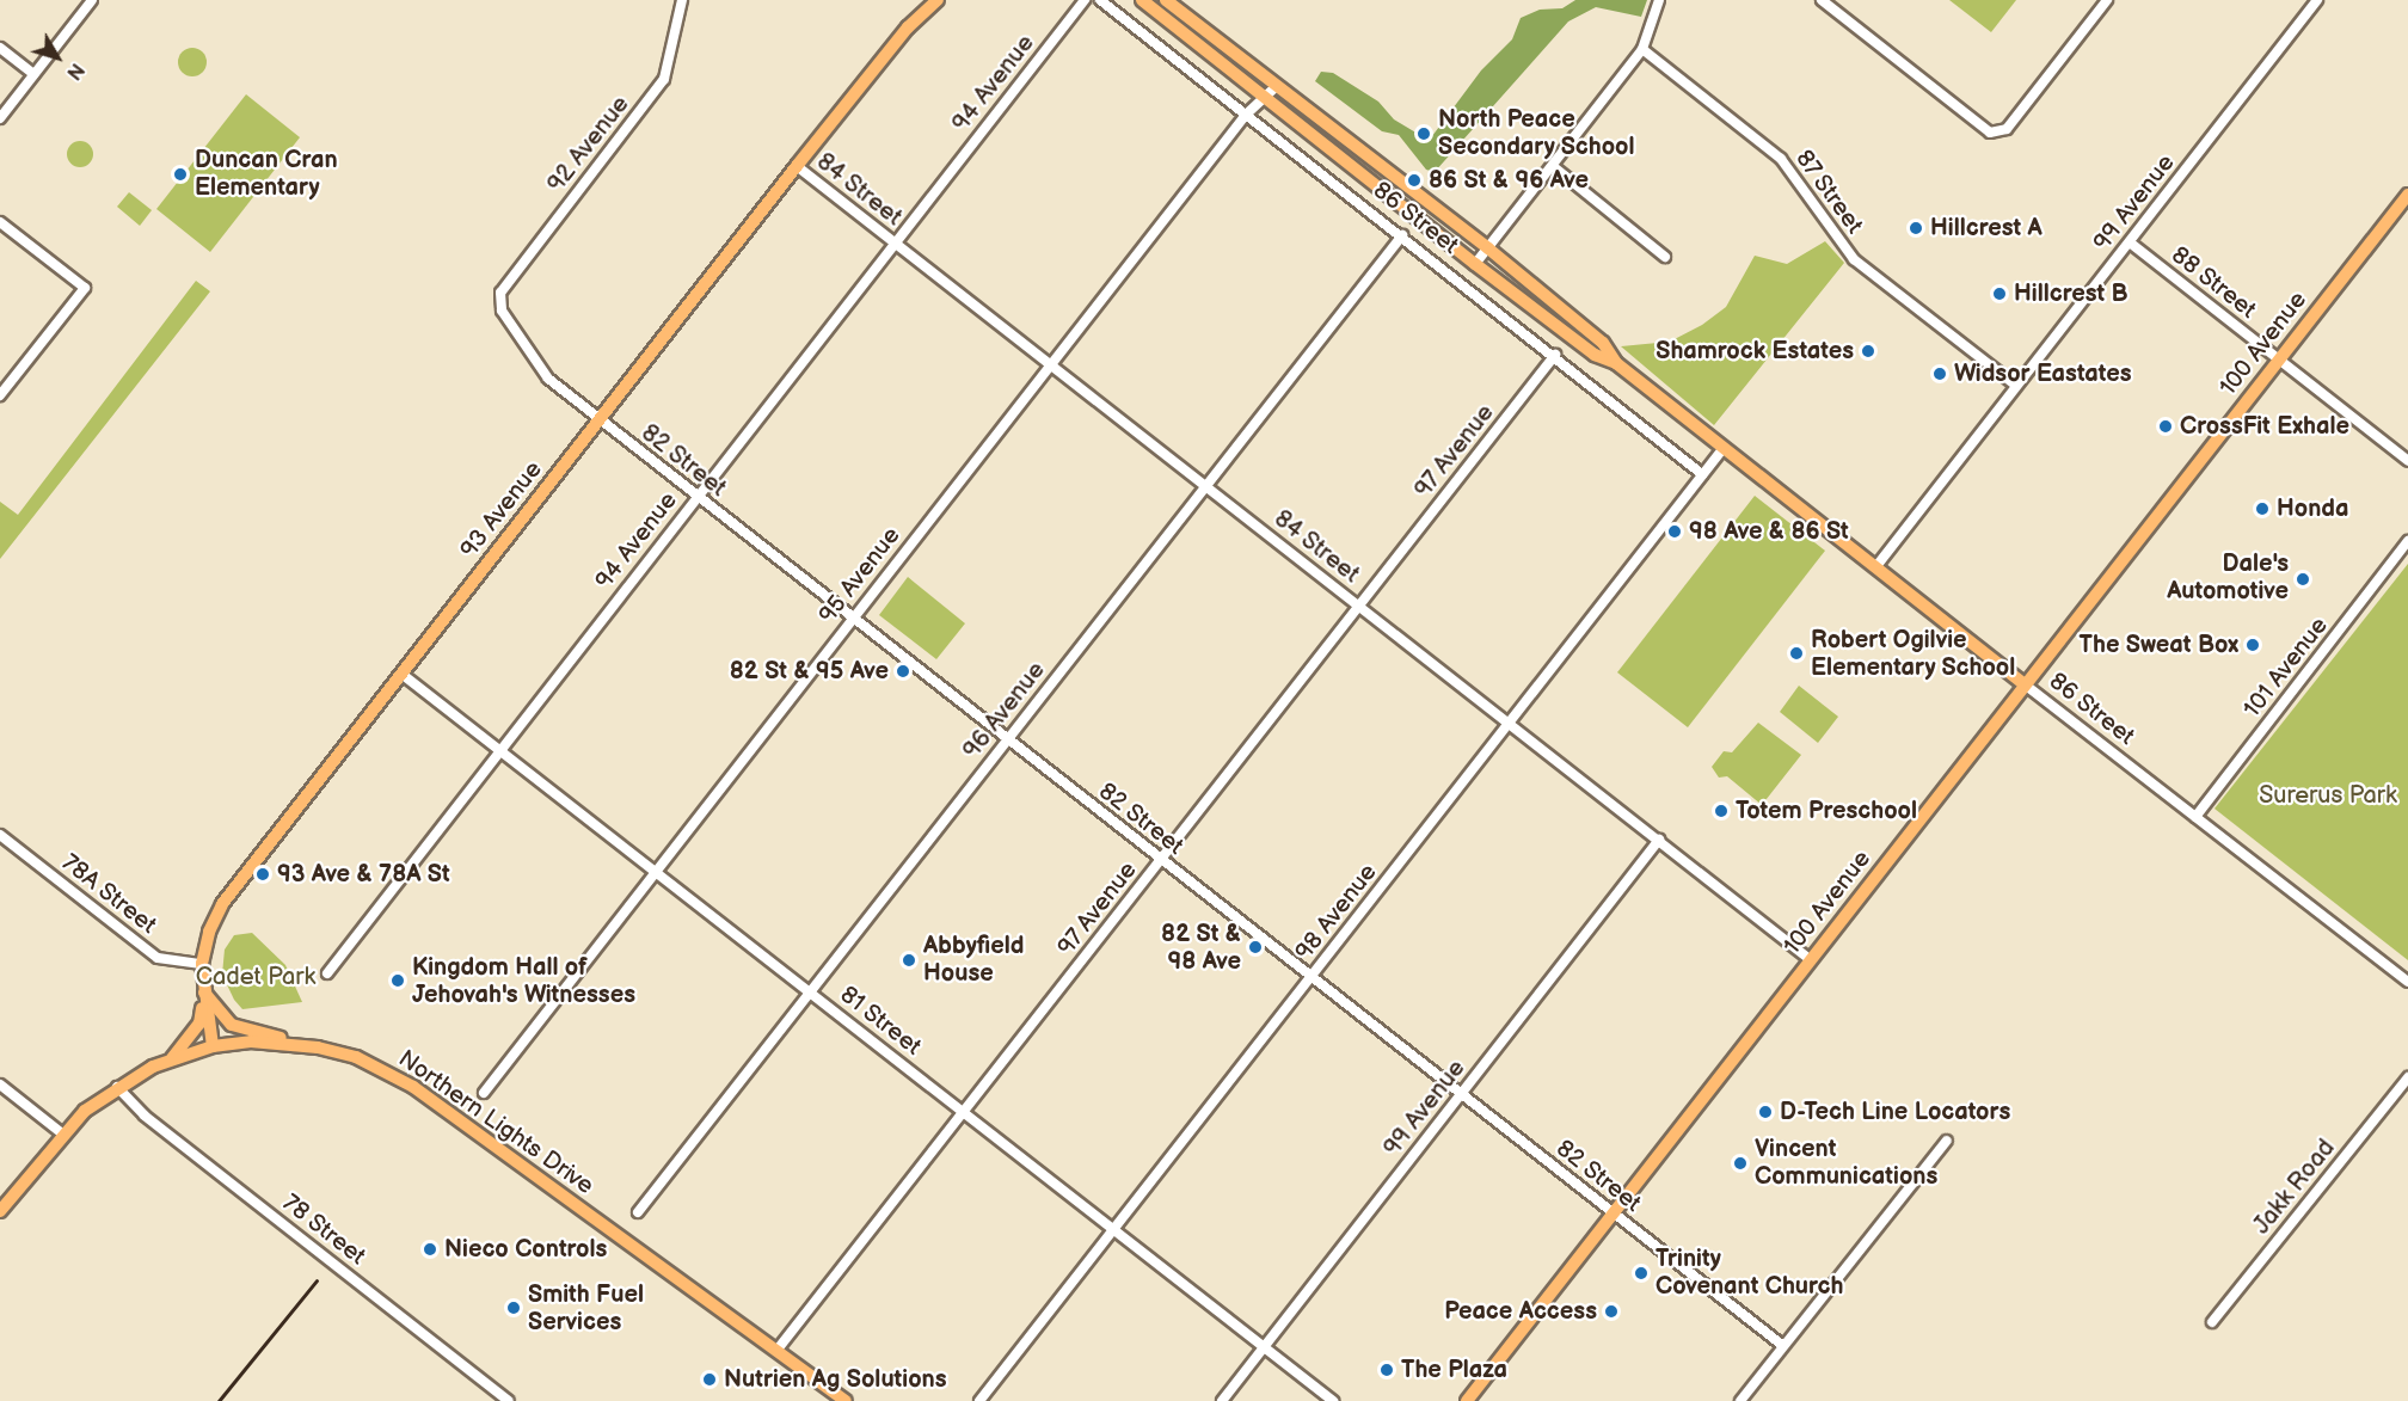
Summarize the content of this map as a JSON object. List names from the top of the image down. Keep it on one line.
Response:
{"streets":{"main road":["86 Street","100 Avenue","93 Avenue","Northern Lights Drive"],"street":["94 Avenue","92 Avenue","84 Street","87 Street","99 Avenue","88 Street","97 Avenue","82 Street","95 Avenue","101 Avenue","96 Avenue","78A Street","98 Avenue","81 Street","Jakk Road","78 Street"]},"crossings":[["94 Avenue","84 Street"],["94 Avenue","82 Street"],["94 Avenue","81 Street"],["92 Avenue","82 Street"],["84 Street","99 Avenue"],["84 Street","100 Avenue"],["84 Street","97 Avenue"],["84 Street","93 Avenue"],["84 Street","95 Avenue"],["84 Street","96 Avenue"],["84 Street","98 Avenue"],["87 Street","99 Avenue"],["99 Avenue","86 Street"],["99 Avenue","88 Street"],["99 Avenue","82 Street"],["99 Avenue","81 Street"],["86 Street","100 Avenue"],["86 Street","97 Avenue"],["86 Street","95 Avenue"],["86 Street","101 Avenue"],["86 Street","96 Avenue"],["86 Street","98 Avenue"],["88 Street","100 Avenue"],["100 Avenue","82 Street"],["97 Avenue","82 Street"],["97 Avenue","81 Street"],["97 Avenue","Northern Lights Drive"],["82 Street","93 Avenue"],["82 Street","95 Avenue"],["82 Street","96 Avenue"],["82 Street","98 Avenue"],["93 Avenue","78A Street"],["93 Avenue","81 Street"],["93 Avenue","Northern Lights Drive"],["95 Avenue","81 Street"],["96 Avenue","81 Street"],["98 Avenue","81 Street"],["Northern Lights Drive","78 Street"]],"parks":["Surerus Park","Cadet Park"],"places":["North Peace Secondary School","Duncan Cran Elementary","86 St & 96 Ave","Hillcrest A","Hillcrest B","Shamrock Estates","Widsor Eastates","CrossFit Exhale","Honda","98 Ave & 86 St","Dale's Automotive","The Sweat Box","Robert Ogilvie Elementary School","82 St & 95 Ave","Totem Preschool","93 Ave & 78A St","82 St & 98 Ave","Abbyfield House","Kingdom Hall of Jehovah's Witnesses","D-Tech Line Locators","Vincent Communications","Nieco Controls","Trinity Covenant Church","Smith Fuel Services","Peace Access","The Plaza","Nutrien Ag Solutions"],"north":"bottom right"}
